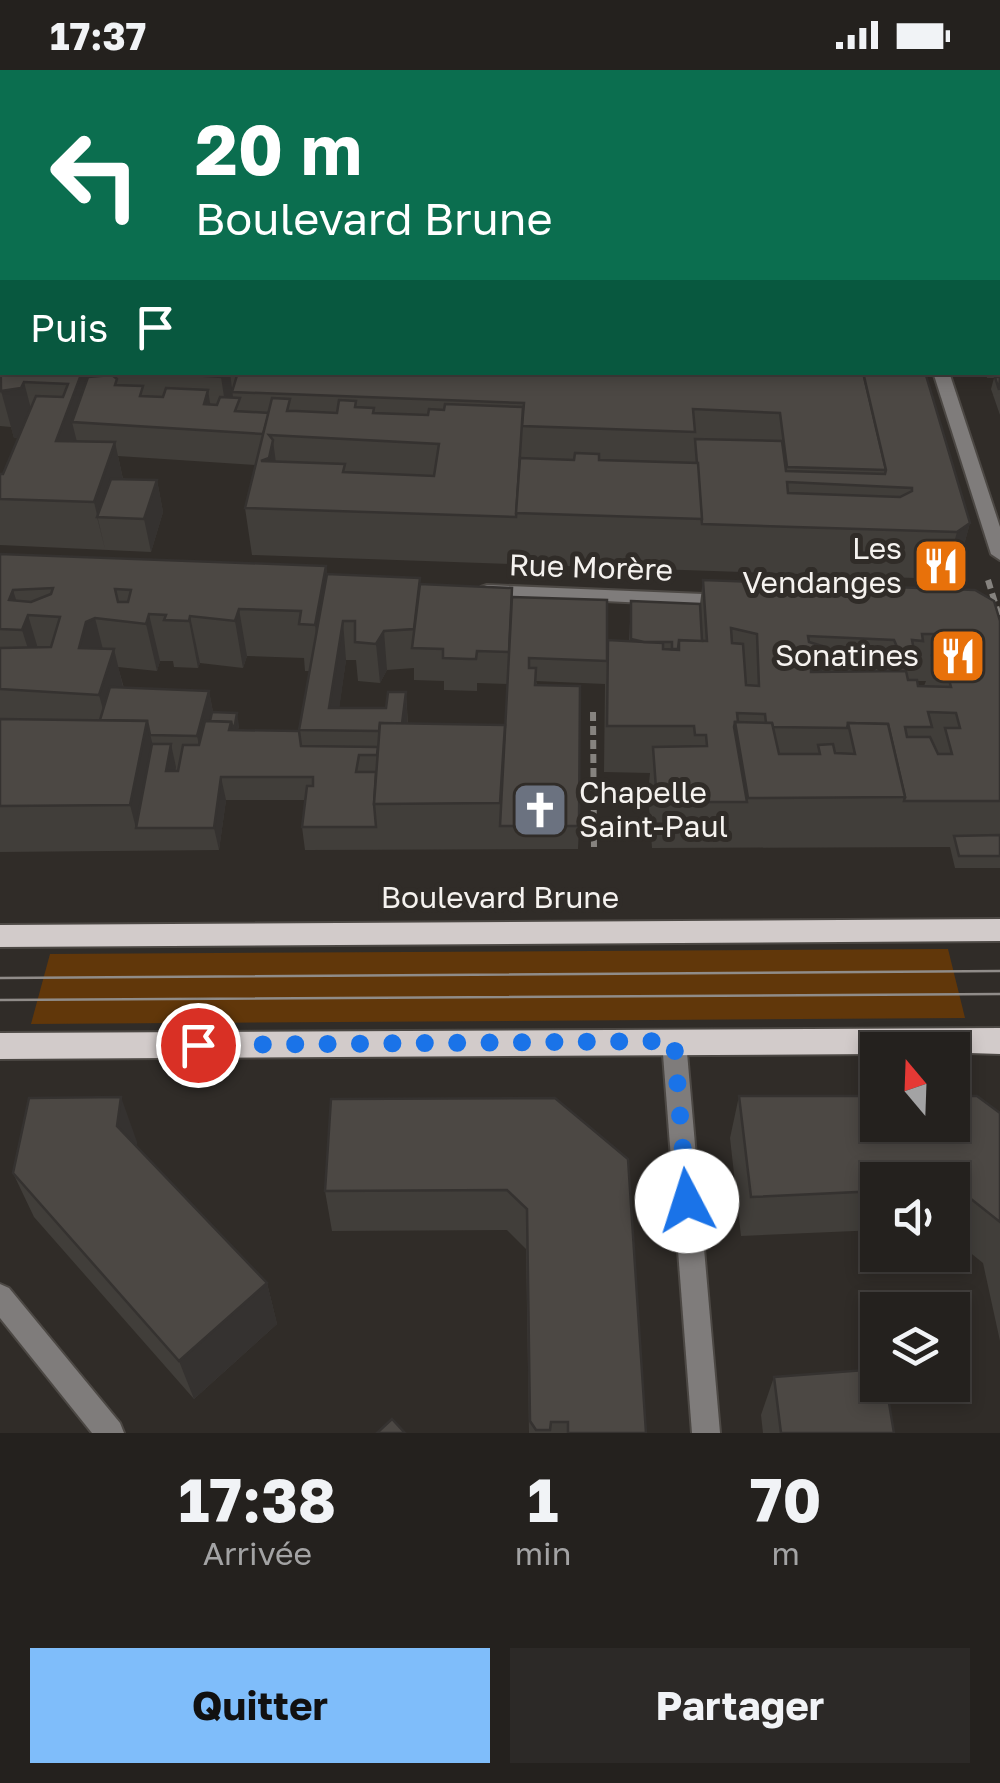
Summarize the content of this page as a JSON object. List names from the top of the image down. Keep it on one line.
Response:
{"streets":{"main road":["Boulevard Brune"],"street":["Rue Morère"]},"places":{"restaurant":["Les Vendanges","Sonatines"],"church":["Chapelle Saint-Paul"]},"north":"top","page":{"status":"17:37","turn":["20 m","Boulevard Brune"],"then":"Puis","eta":["17:38","Arrivée","1","min","70","m"],"buttons":["Quitter","Partager"]}}
